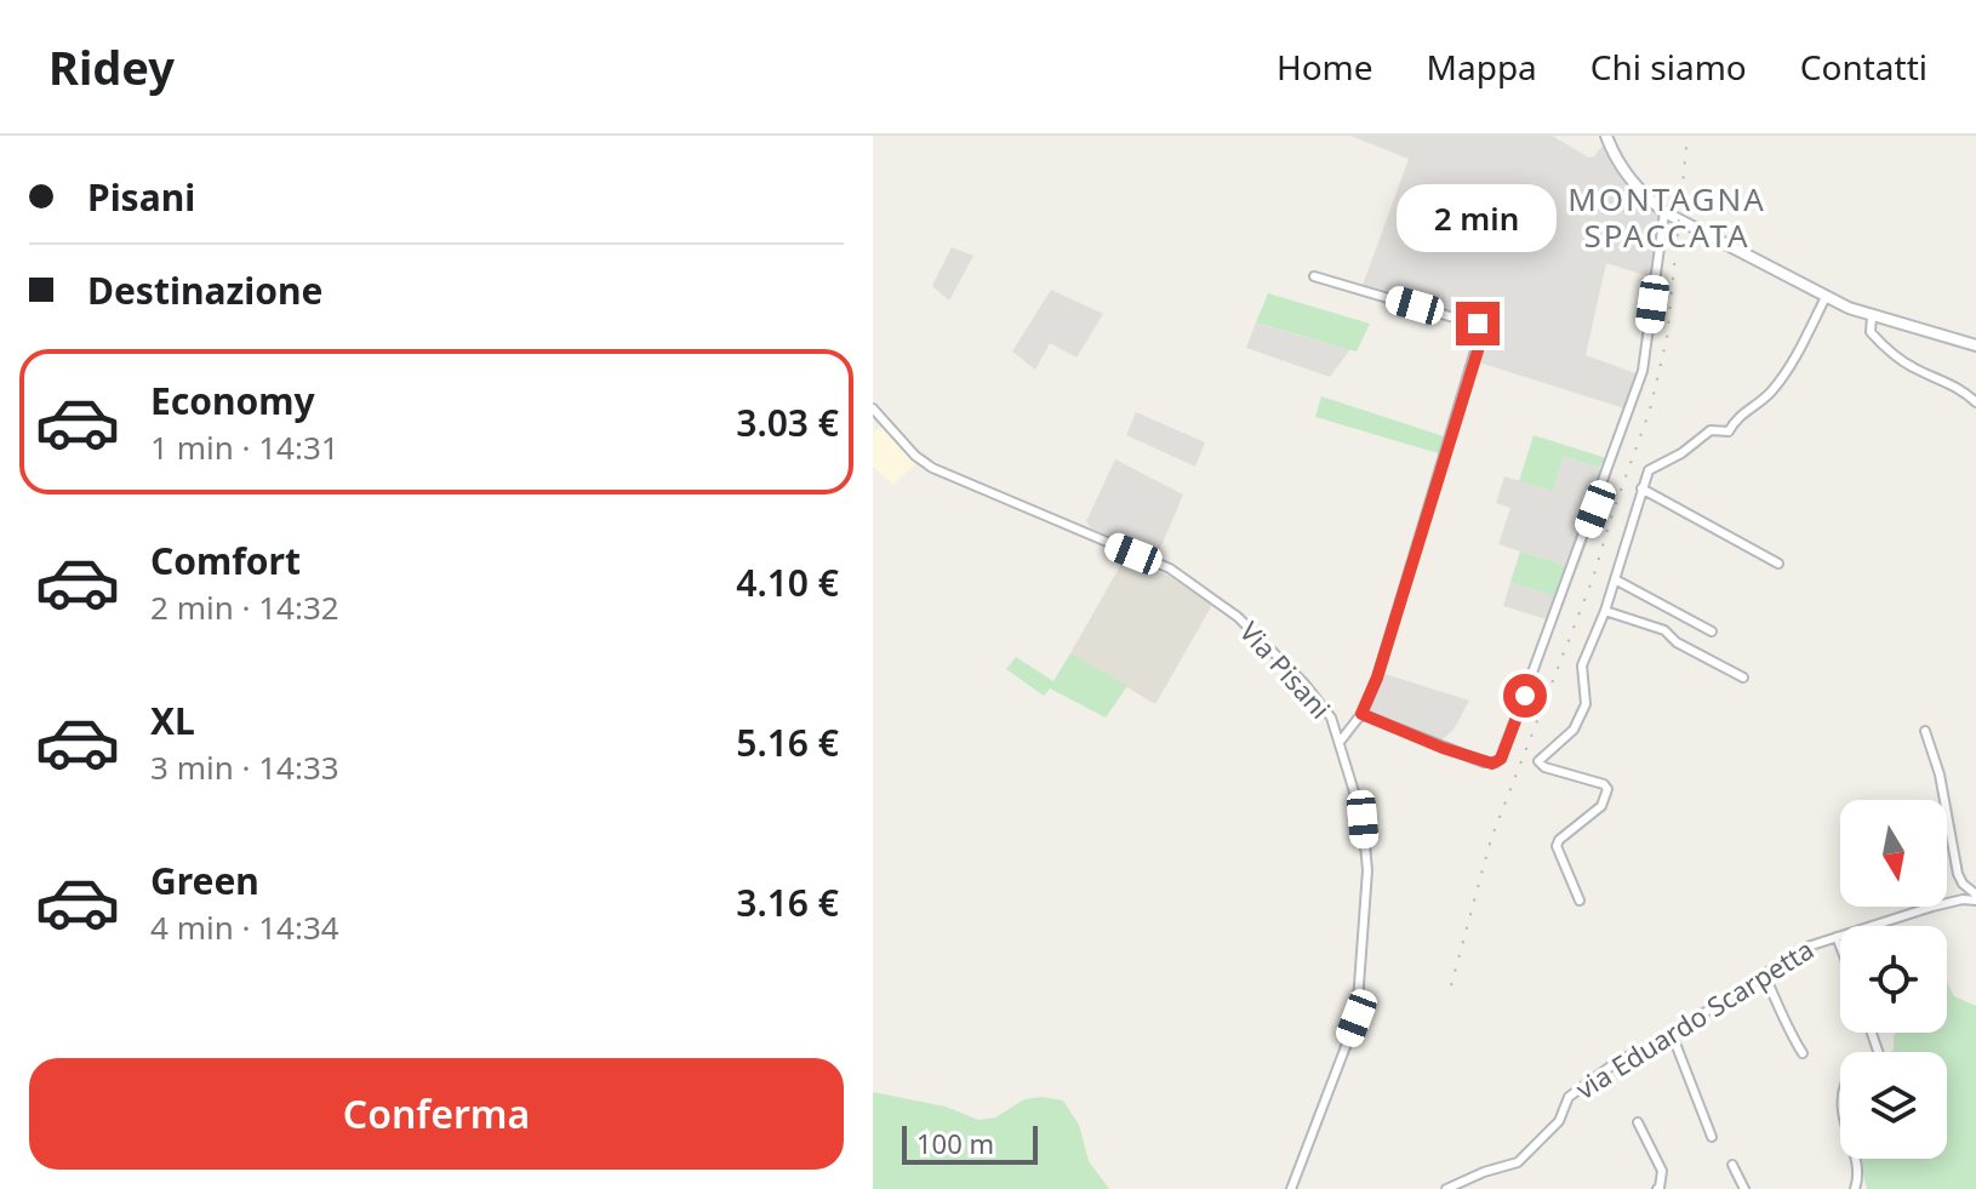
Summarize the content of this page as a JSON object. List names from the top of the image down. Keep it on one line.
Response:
{"streets":{"street":["Via Pisani","via Eduardo Scarpetta"]},"districts":["MONTAGNA SPACCATA"],"scale_bar":"100 m","north":"bottom","page":{"header":"Ridey","nav":["Home","Mappa","Chi siamo","Contatti"],"banner":["Pisani","Destinazione"],"bubble":"2 min","list":[{"name":"Economy","note":"1 min · 14:31","value":"3.03 €"},{"name":"Comfort","note":"2 min · 14:32","value":"4.10 €"},{"name":"XL","note":"3 min · 14:33","value":"5.16 €"},{"name":"Green","note":"4 min · 14:34","value":"3.16 €"}],"buttons":"Conferma","scale":"100 m"}}
